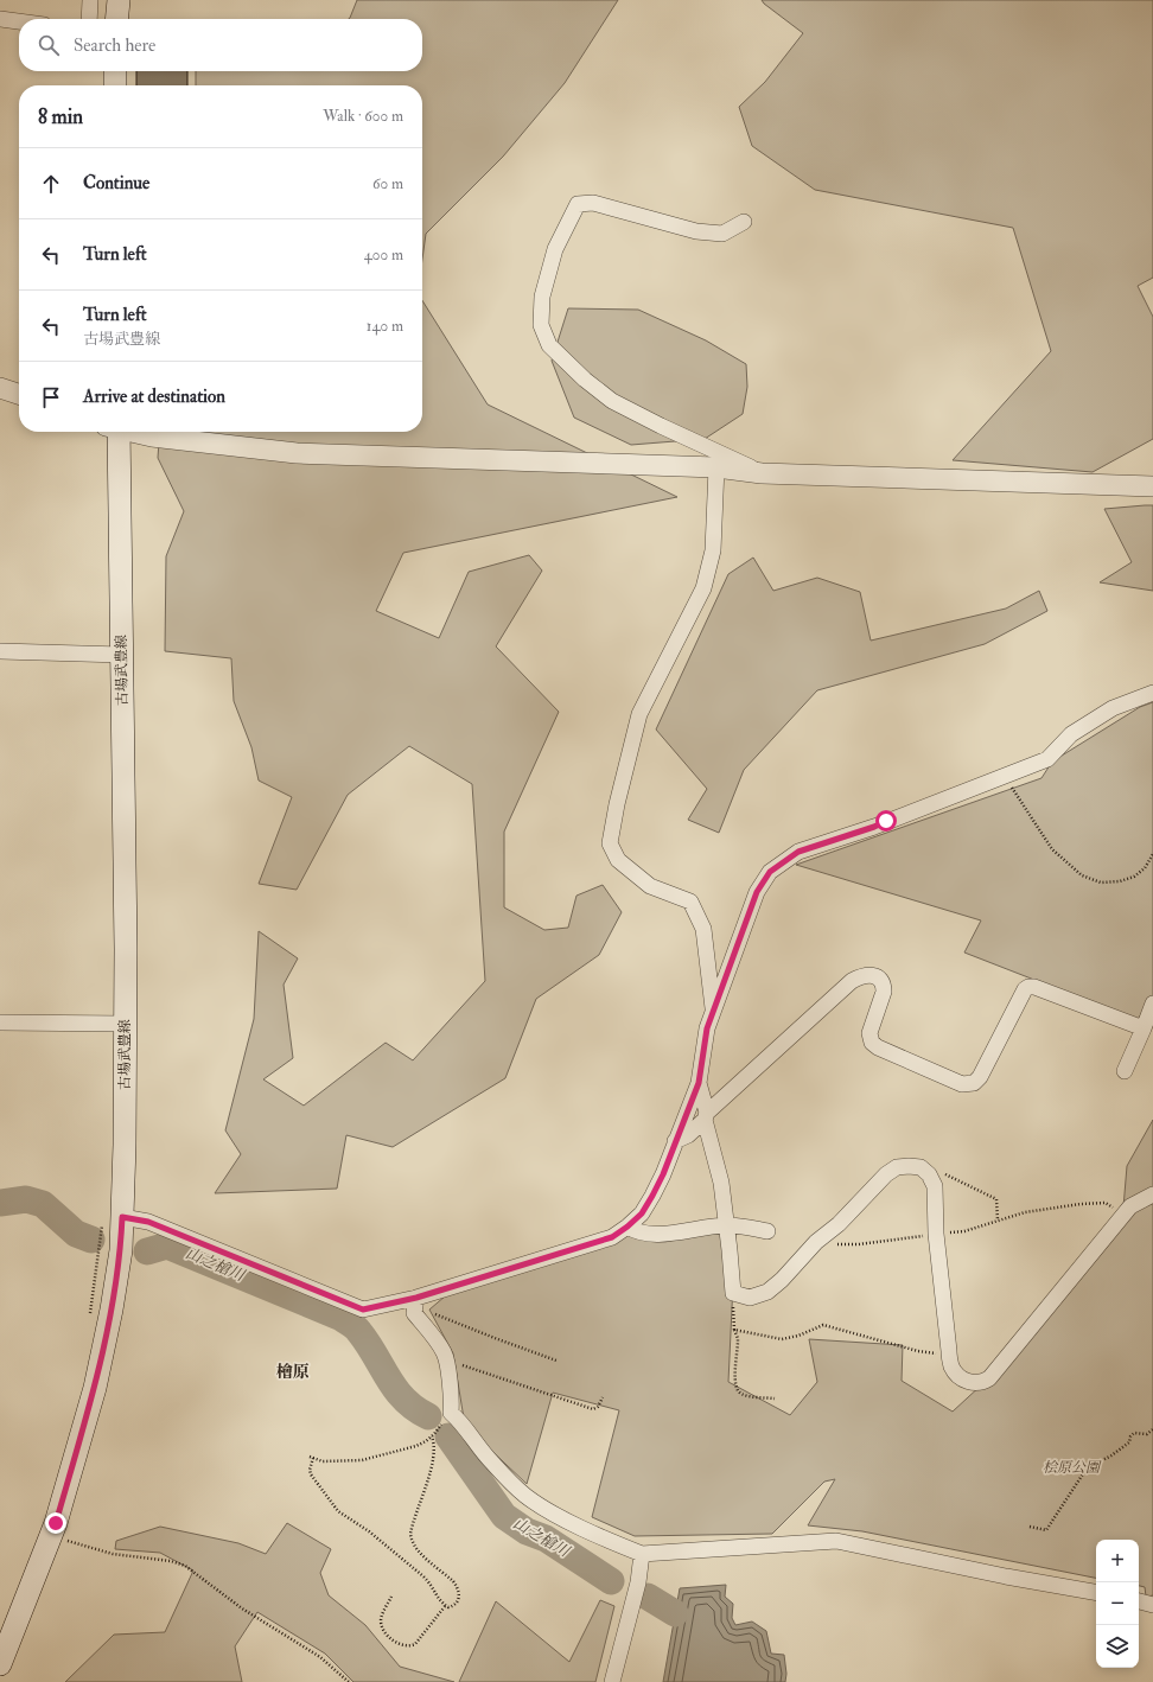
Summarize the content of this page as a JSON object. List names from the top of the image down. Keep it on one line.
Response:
{"streets":{"main road":["古場武豊線"]},"districts":["檜原"],"water":["山之槍川"],"parks":["桧原公園"],"page":{"search":"Search here","heading":["8 min","Walk · 600 m"],"list":[["Continue","60 m"],["Turn left","400 m"],["Turn left","古場武豊線","140 m"],"Arrive at destination"],"map_buttons":["+","−"]}}
